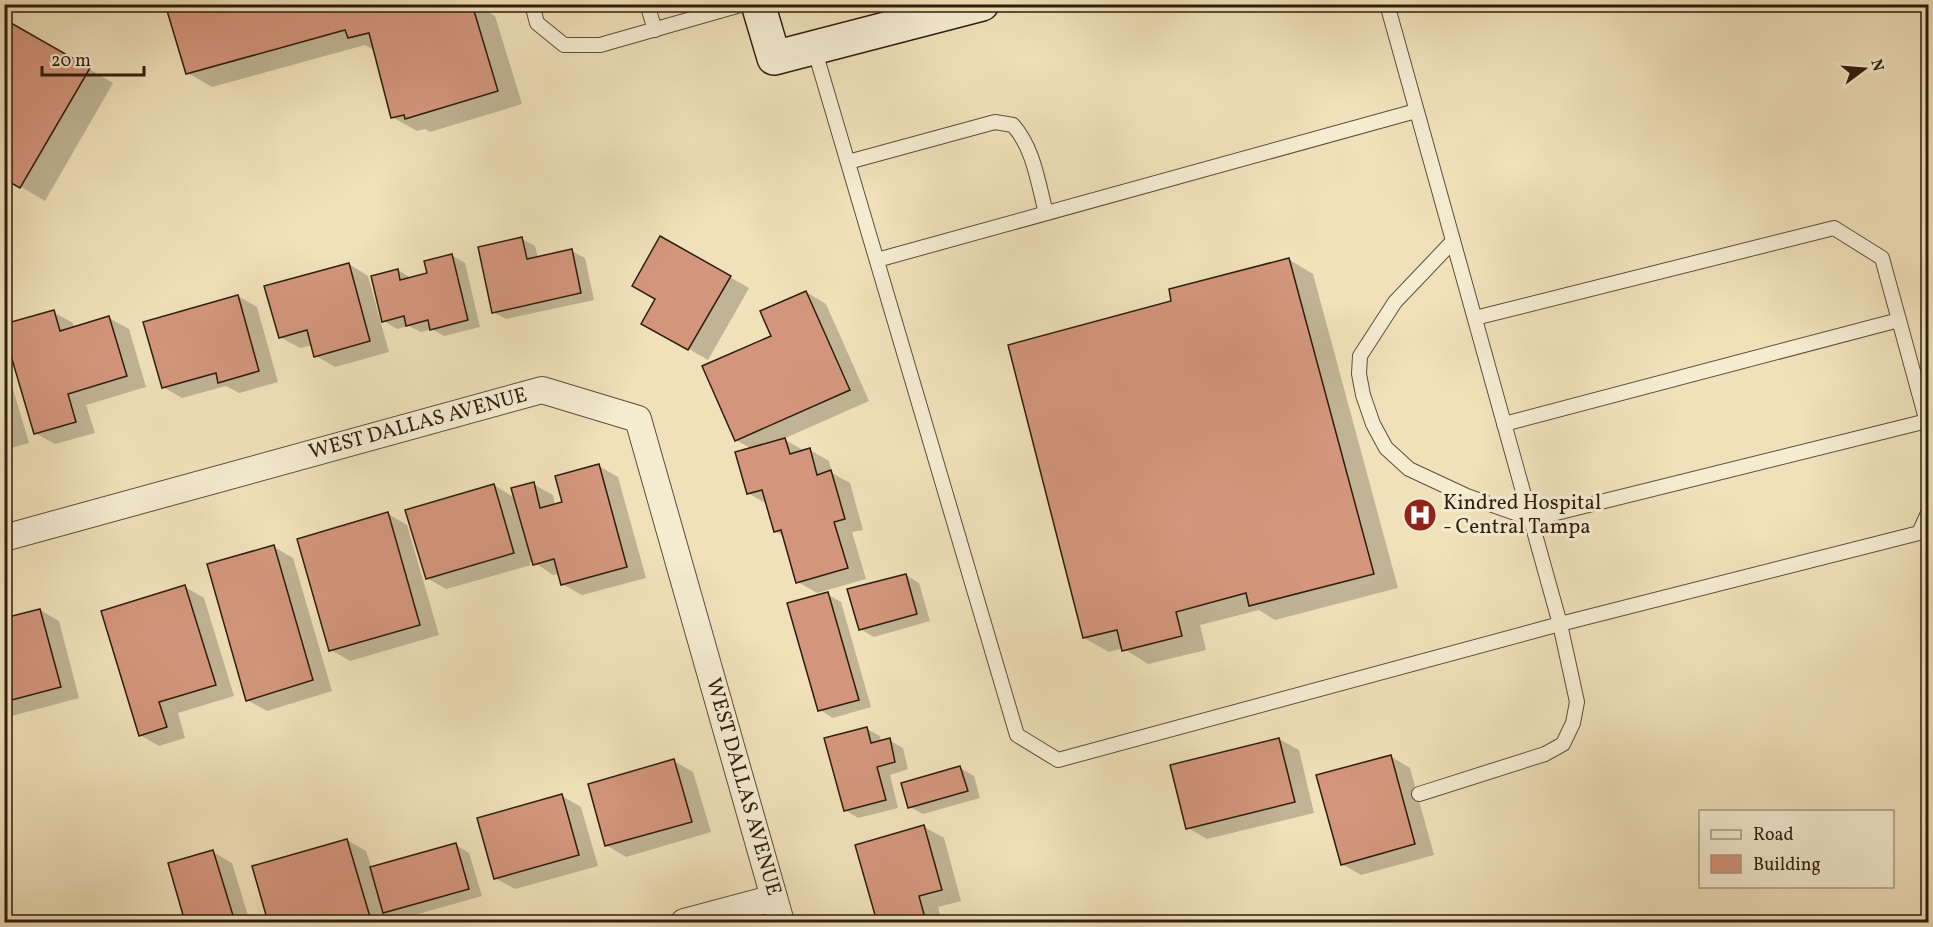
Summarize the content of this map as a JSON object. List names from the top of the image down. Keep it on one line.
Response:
{"streets":{"street":["WEST DALLAS AVENUE"]},"places":{"hospital":["Kindred Hospital - Central Tampa"]},"legend":["Road","Building"],"scale_bar":"20 m","north":"right"}
